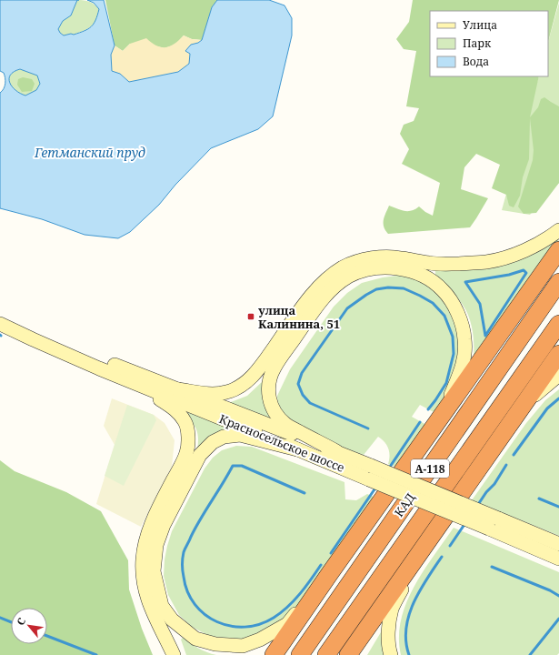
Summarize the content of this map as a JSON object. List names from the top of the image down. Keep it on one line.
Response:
{"streets":{"highway":["А-118","КАД"],"main road":["Красносельское шоссе"]},"water":["Гетманский пруд"],"places":{"transit":["улица Калинина, 51"]},"legend":["Улица","Парк","Вода"],"north":"top left"}
